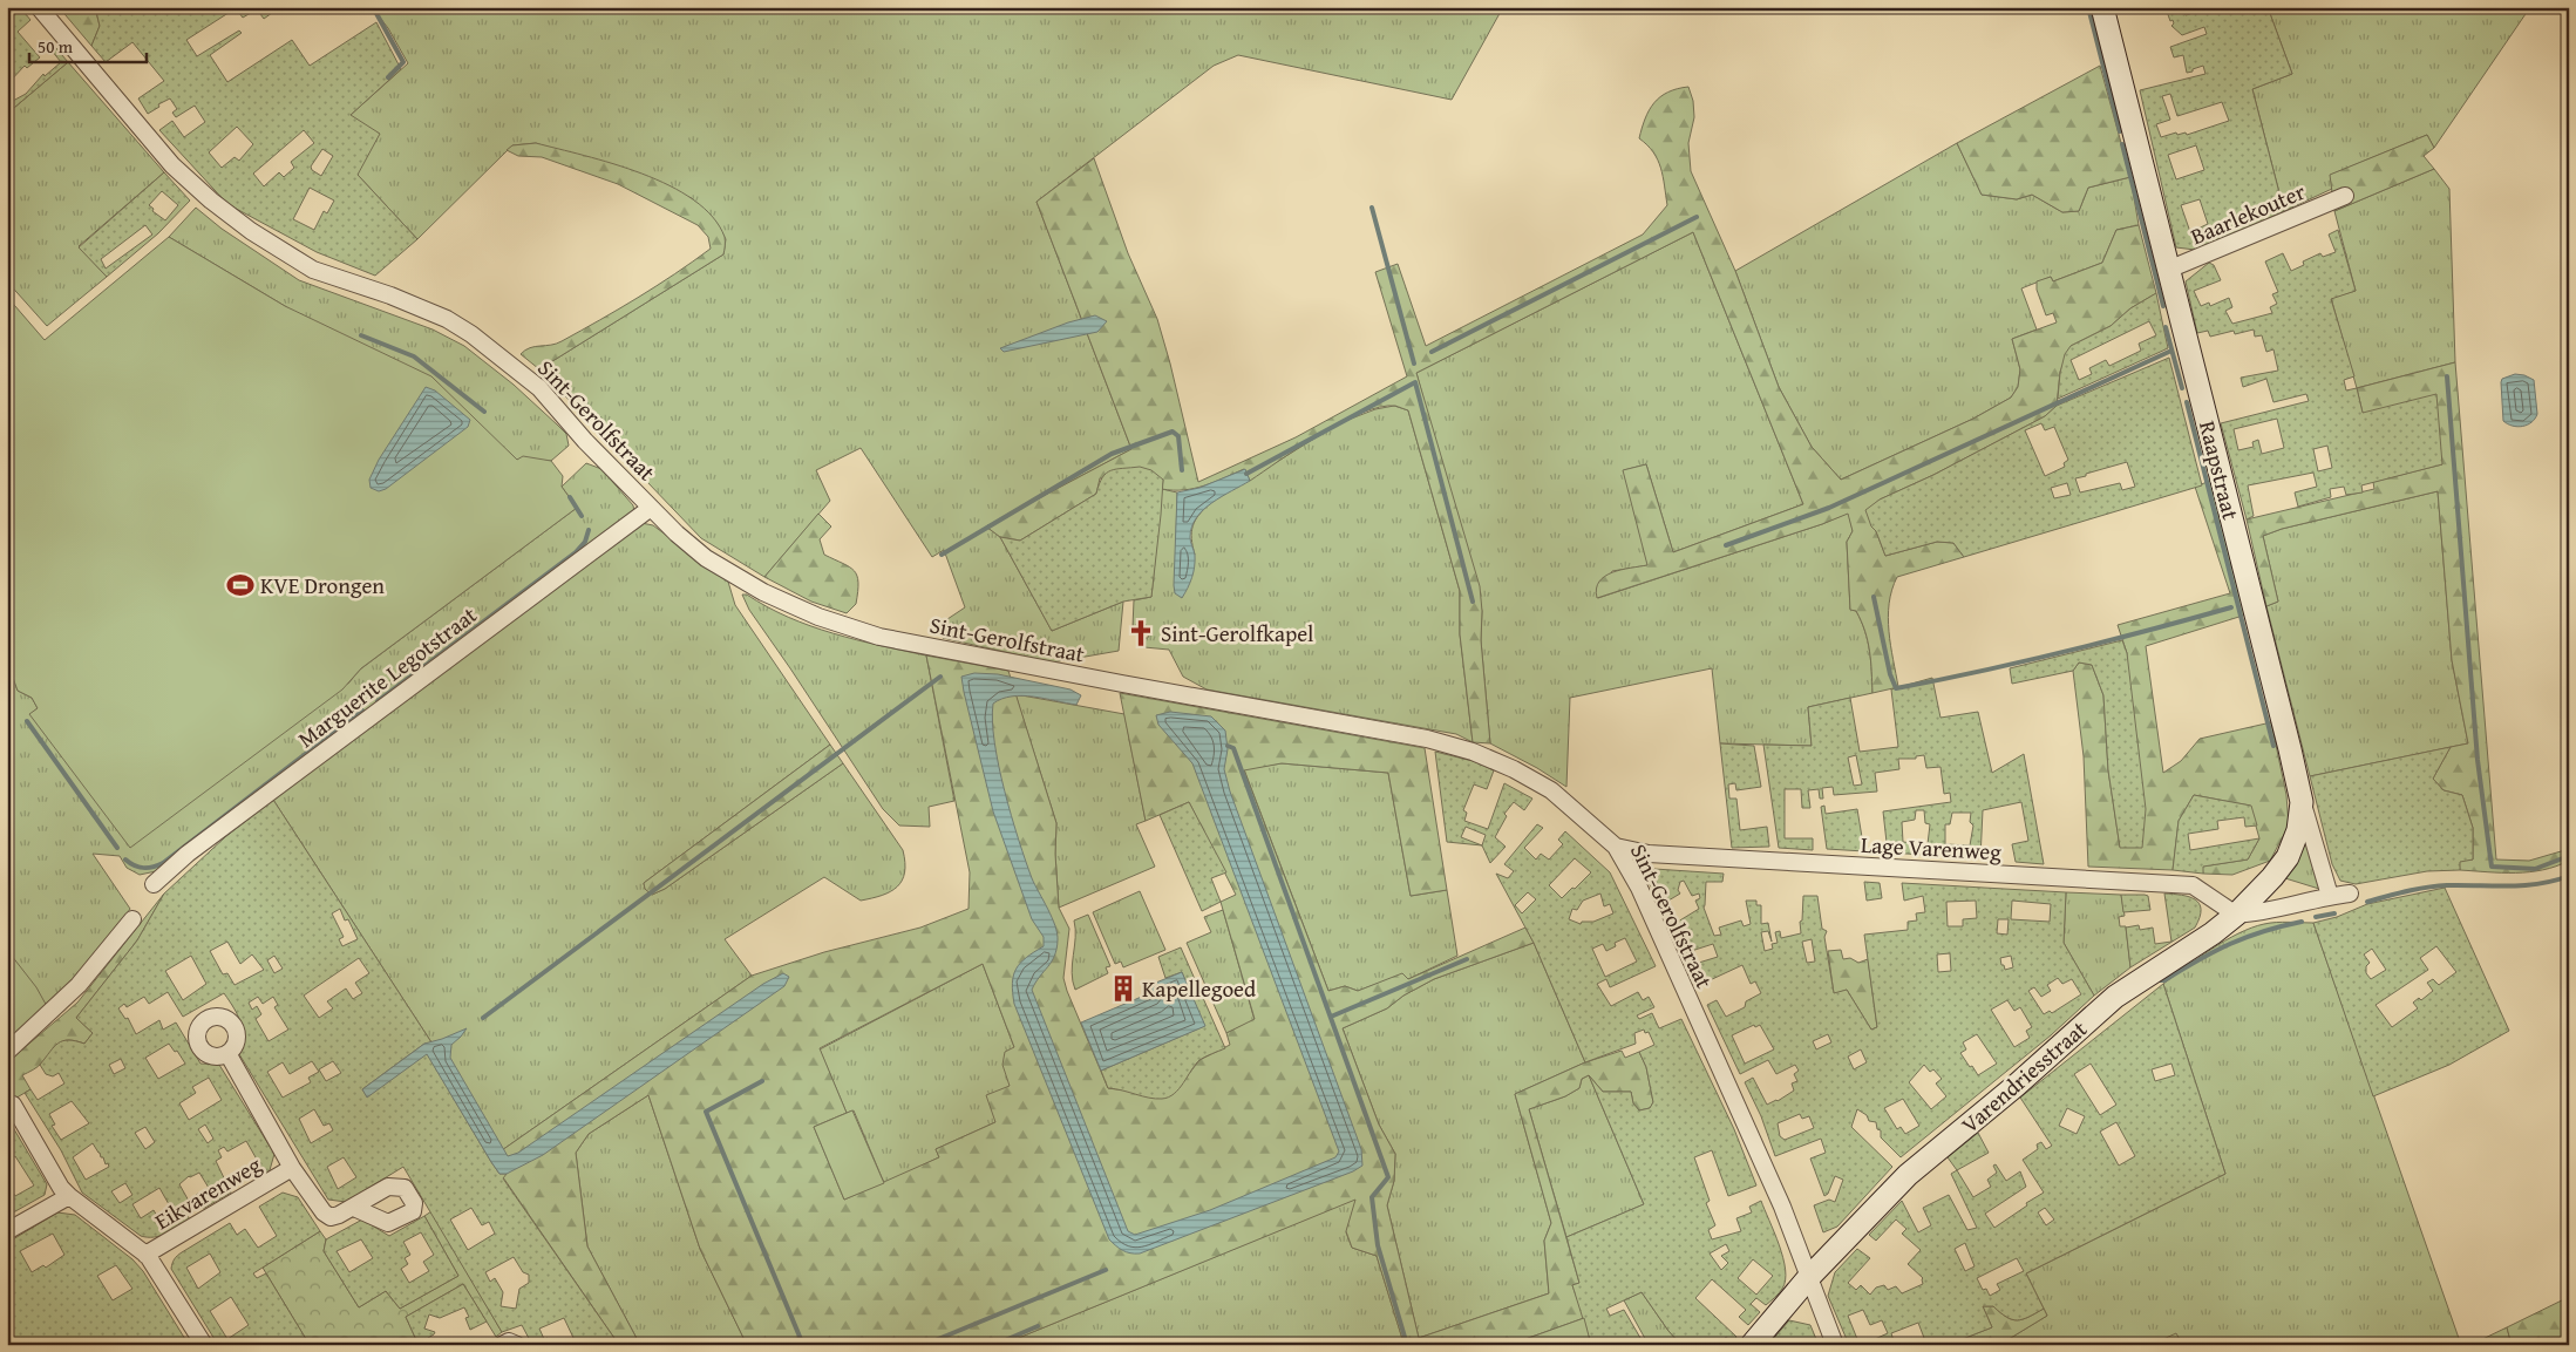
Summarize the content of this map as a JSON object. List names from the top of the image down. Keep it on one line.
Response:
{"streets":{"street":["Baarlekouter","Sint-Gerolfstraat","Raapstraat","Marguerite Legotstraat","Lage Varenweg","Varendriesstraat","Eikvarenweg"]},"crossings":[["Baarlekouter","Raapstraat"],["Sint-Gerolfstraat","Marguerite Legotstraat"],["Sint-Gerolfstraat","Lage Varenweg"],["Sint-Gerolfstraat","Varendriesstraat"],["Raapstraat","Lage Varenweg"],["Raapstraat","Varendriesstraat"],["Lage Varenweg","Varendriesstraat"]],"places":{"sports":["KVE Drongen"],"church":["Sint-Gerolfkapel"],"building":["Kapellegoed"]},"scale_bar":"50 m"}
